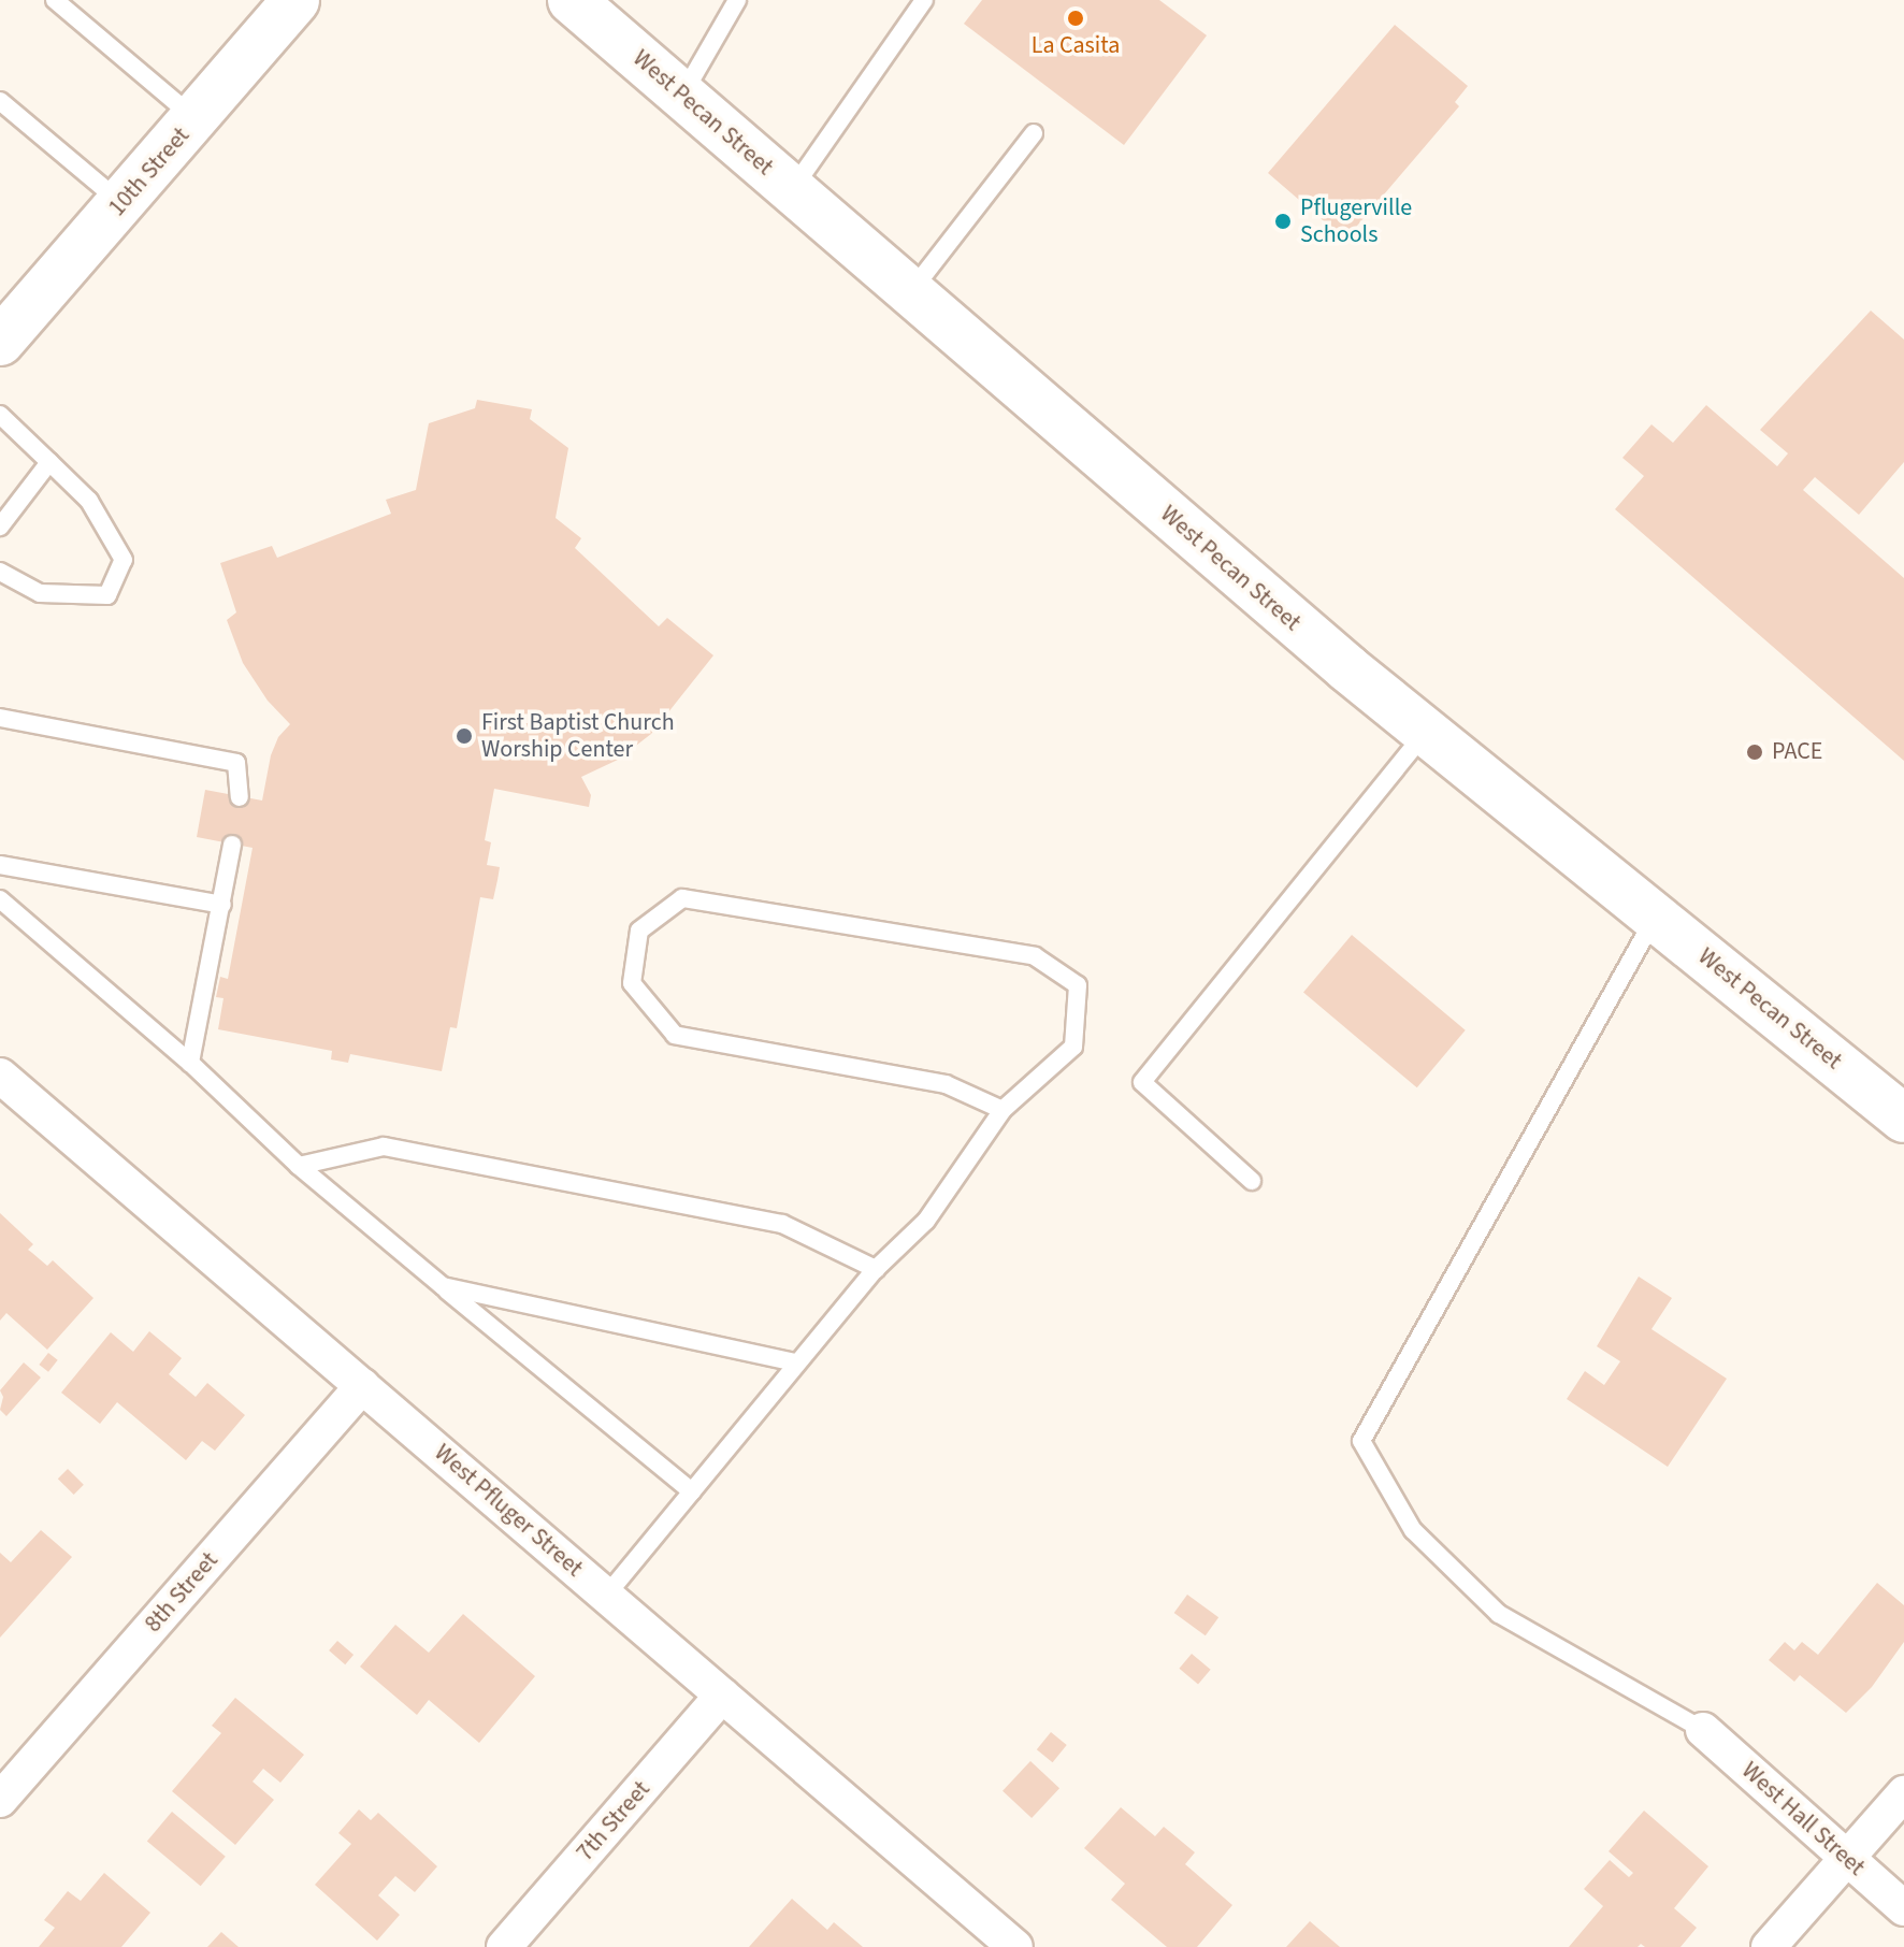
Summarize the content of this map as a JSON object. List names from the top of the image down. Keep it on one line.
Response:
{"streets":{"main road":["West Pecan Street","10th Street"],"street":["West Pfluger Street","8th Street","West Hall Street","7th Street"]},"crossings":[["West Pfluger Street","8th Street"],["West Pfluger Street","7th Street"]],"places":["La Casita","Pflugerville Schools","First Baptist Church Worship Center","PACE"]}
